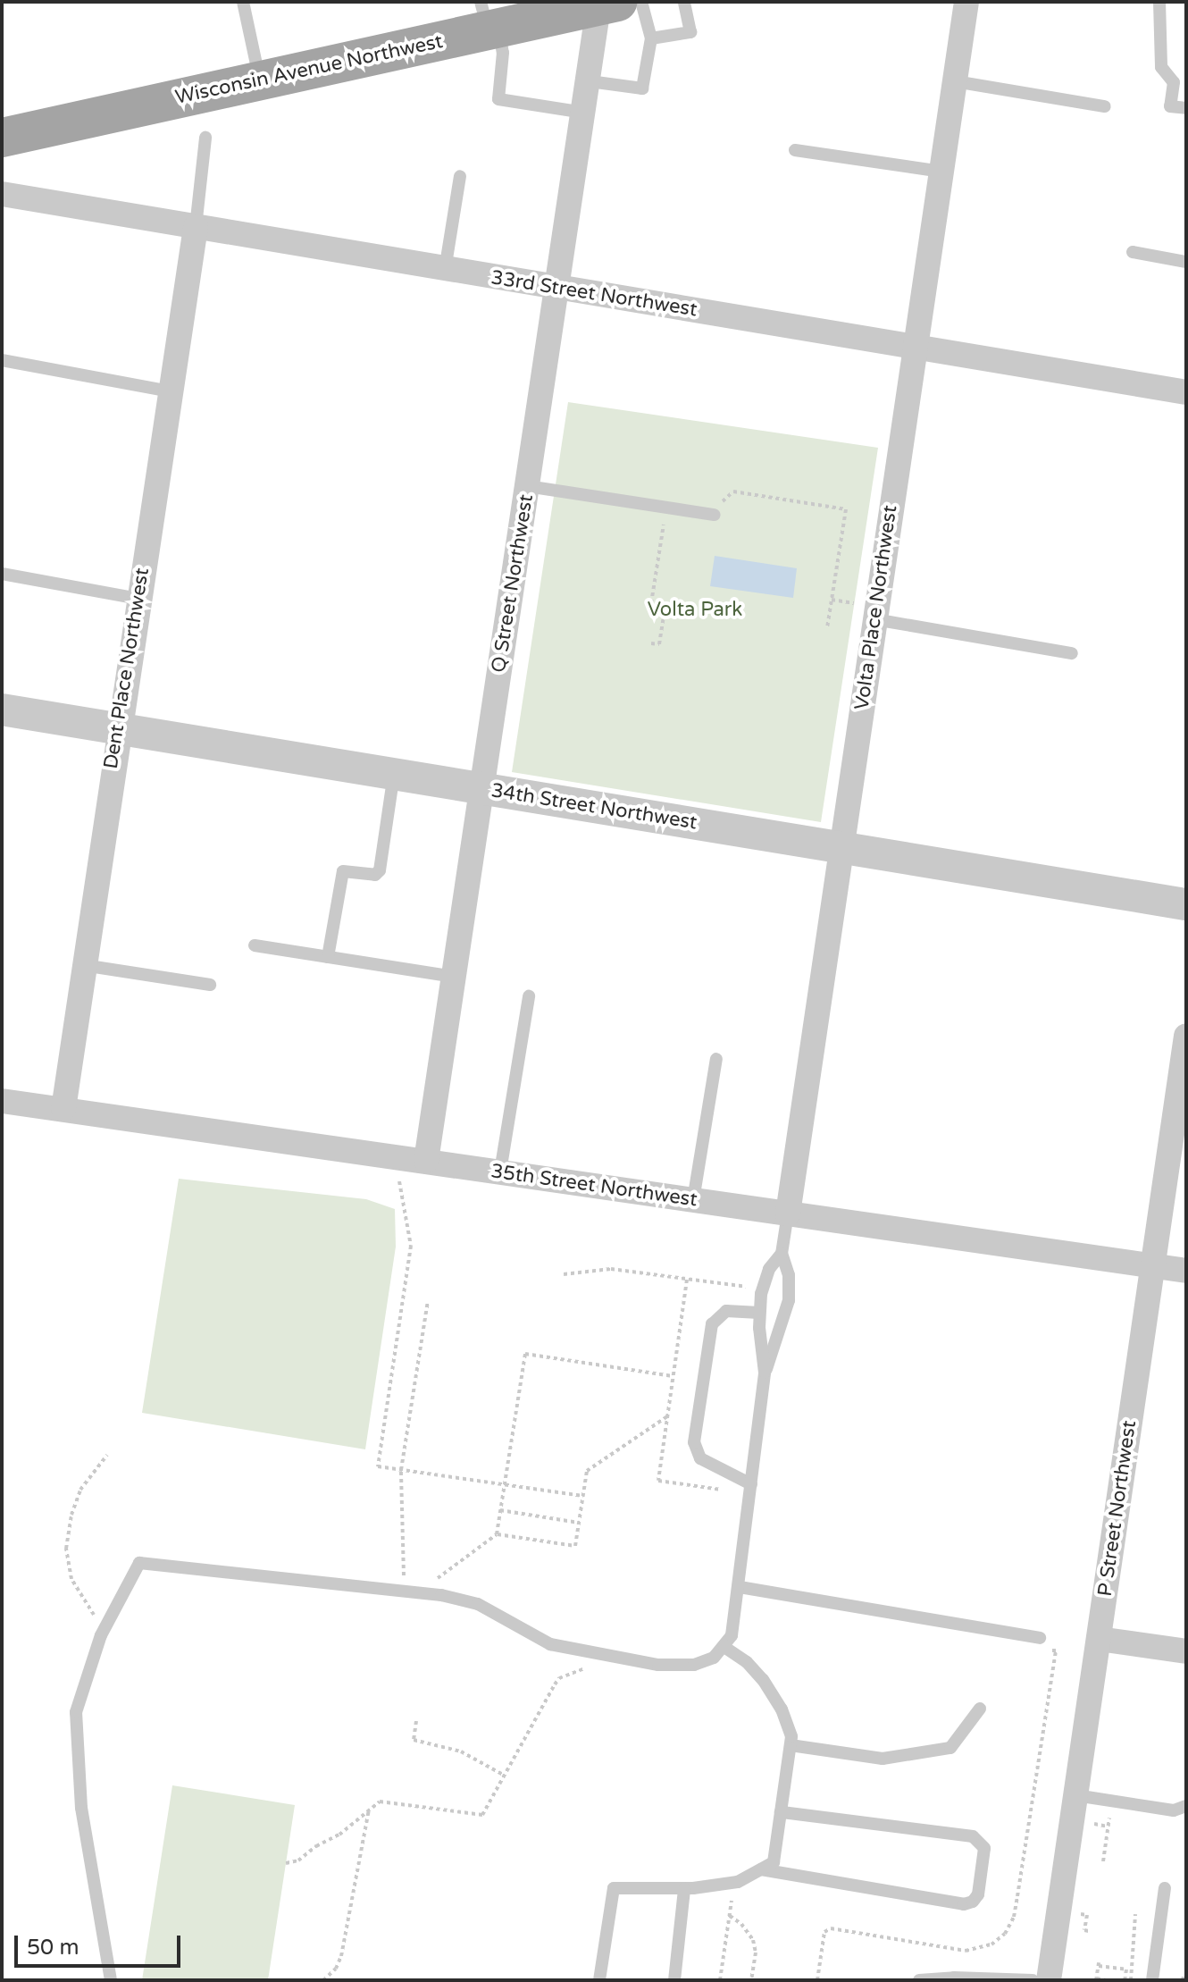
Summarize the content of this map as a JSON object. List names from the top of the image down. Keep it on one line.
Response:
{"streets":{"main road":["Wisconsin Avenue Northwest"],"street":["33rd Street Northwest","Q Street Northwest","Volta Place Northwest","Dent Place Northwest","34th Street Northwest","35th Street Northwest","P Street Northwest"]},"crossings":[["Wisconsin Avenue Northwest","Q Street Northwest"],["33rd Street Northwest","Q Street Northwest"],["33rd Street Northwest","Volta Place Northwest"],["33rd Street Northwest","Dent Place Northwest"],["Q Street Northwest","34th Street Northwest"],["Q Street Northwest","35th Street Northwest"],["Volta Place Northwest","34th Street Northwest"],["Volta Place Northwest","35th Street Northwest"],["Dent Place Northwest","34th Street Northwest"],["Dent Place Northwest","35th Street Northwest"],["35th Street Northwest","P Street Northwest"]],"parks":["Volta Park"],"scale_bar":"50 m"}
